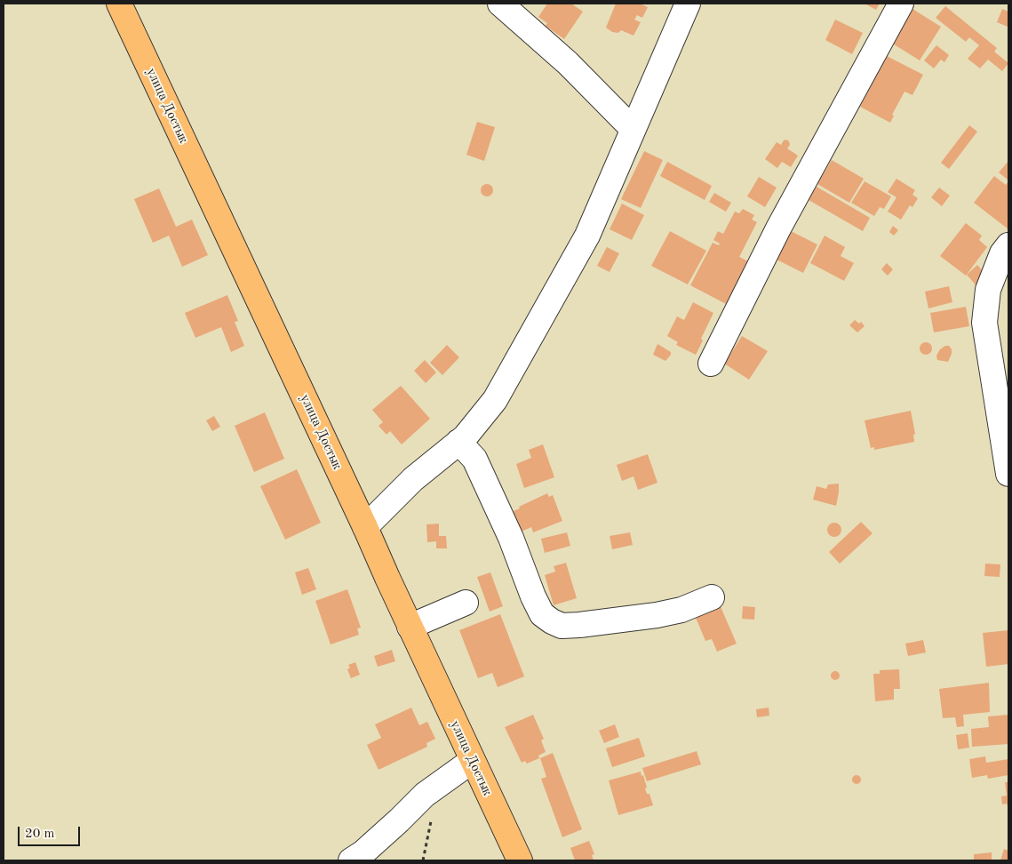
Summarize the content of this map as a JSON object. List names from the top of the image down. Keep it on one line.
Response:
{"streets":{"main road":["улица Достык"]},"scale_bar":"20 m"}
